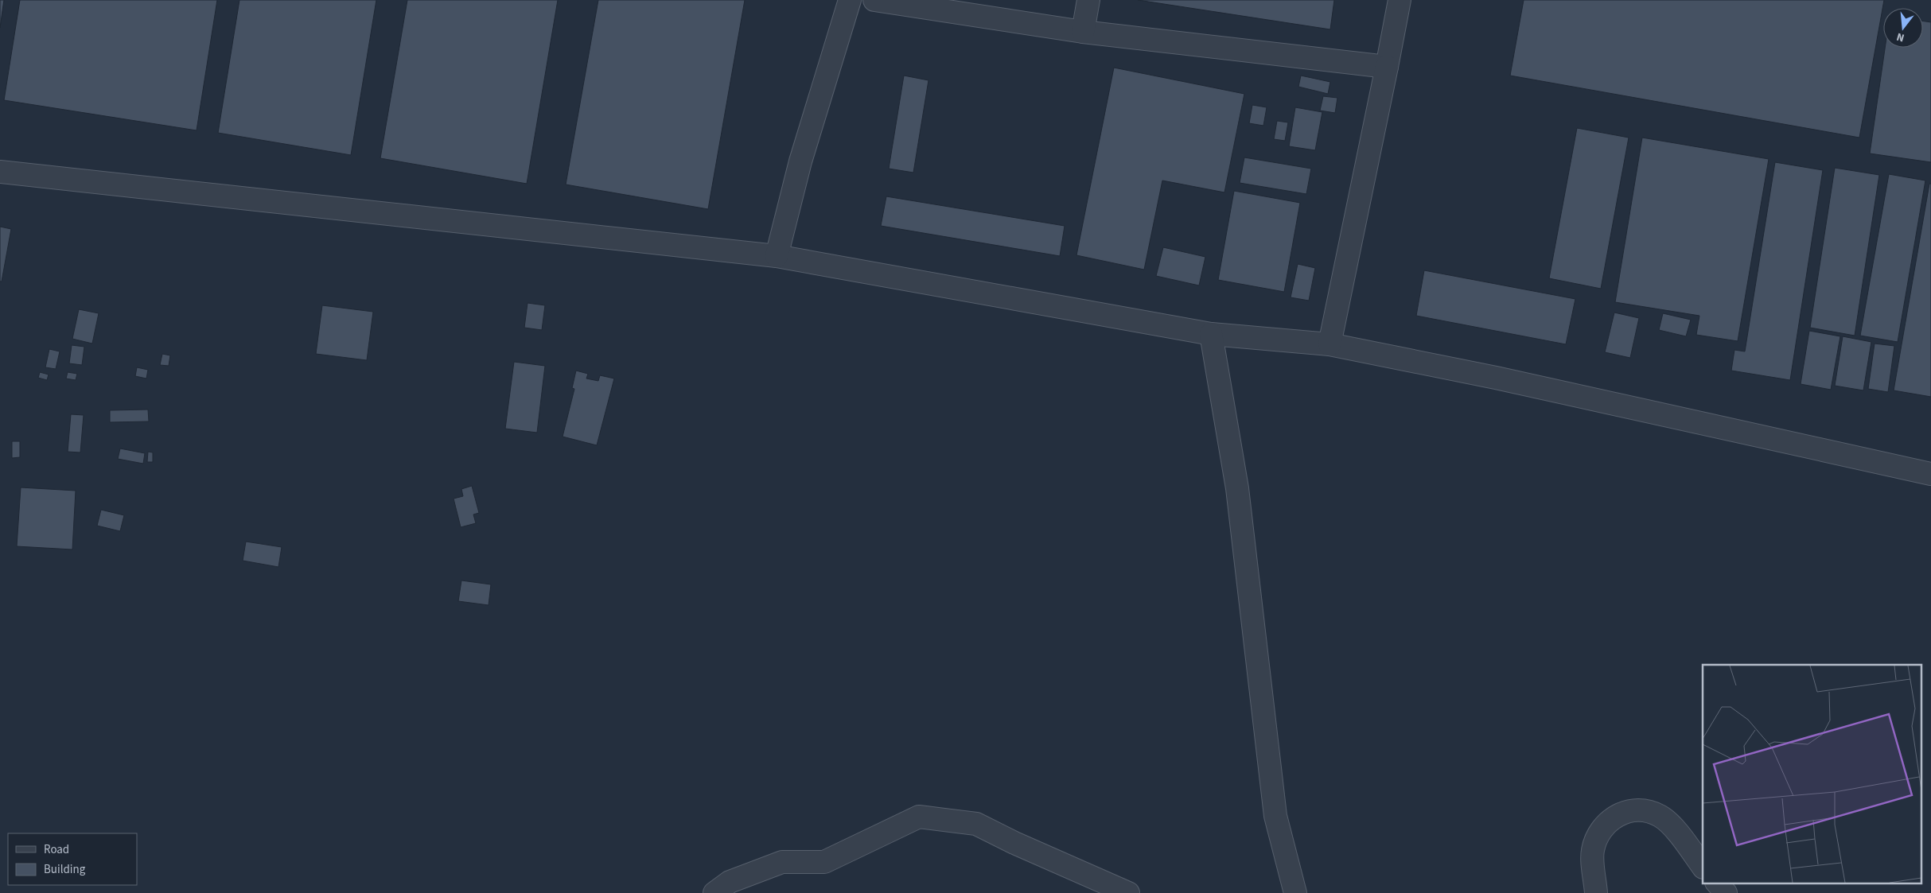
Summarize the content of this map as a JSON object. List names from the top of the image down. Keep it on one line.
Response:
{"legend":["Road","Building"],"north":"bottom"}
